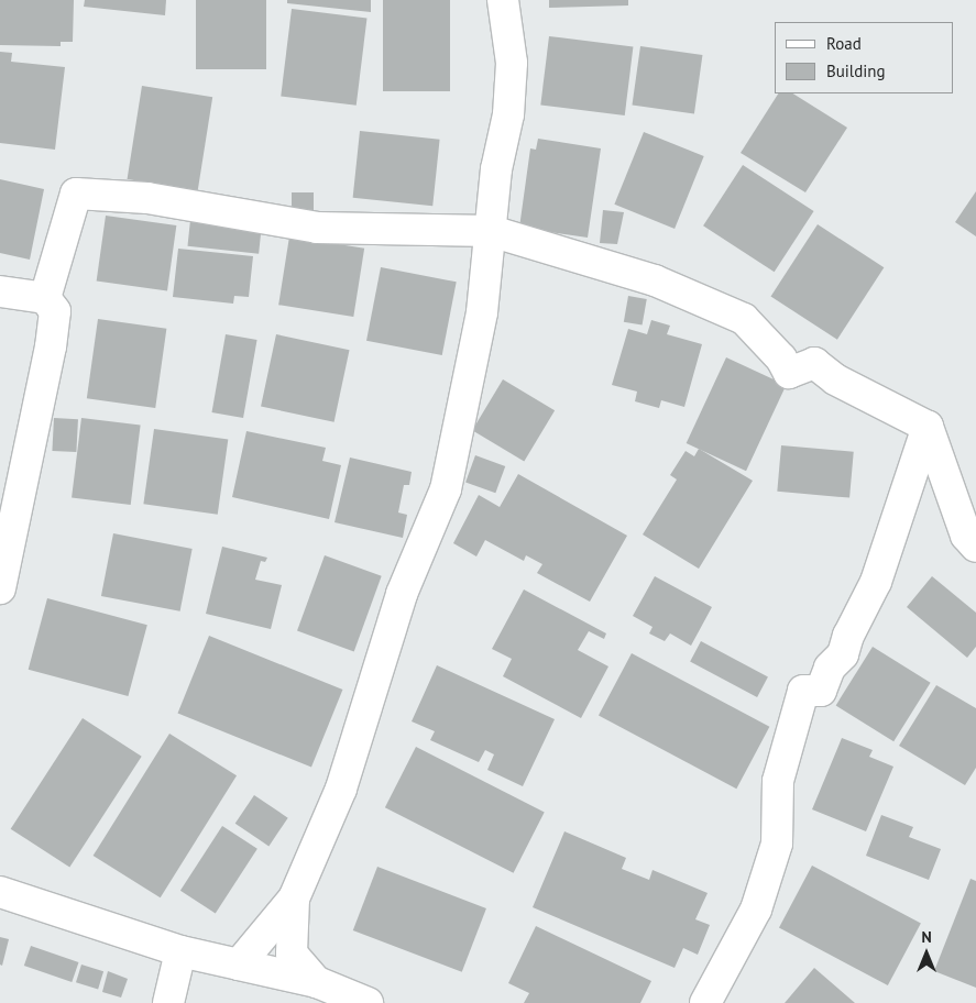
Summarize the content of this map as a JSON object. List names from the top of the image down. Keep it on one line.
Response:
{"legend":["Road","Building"],"north":"top"}
